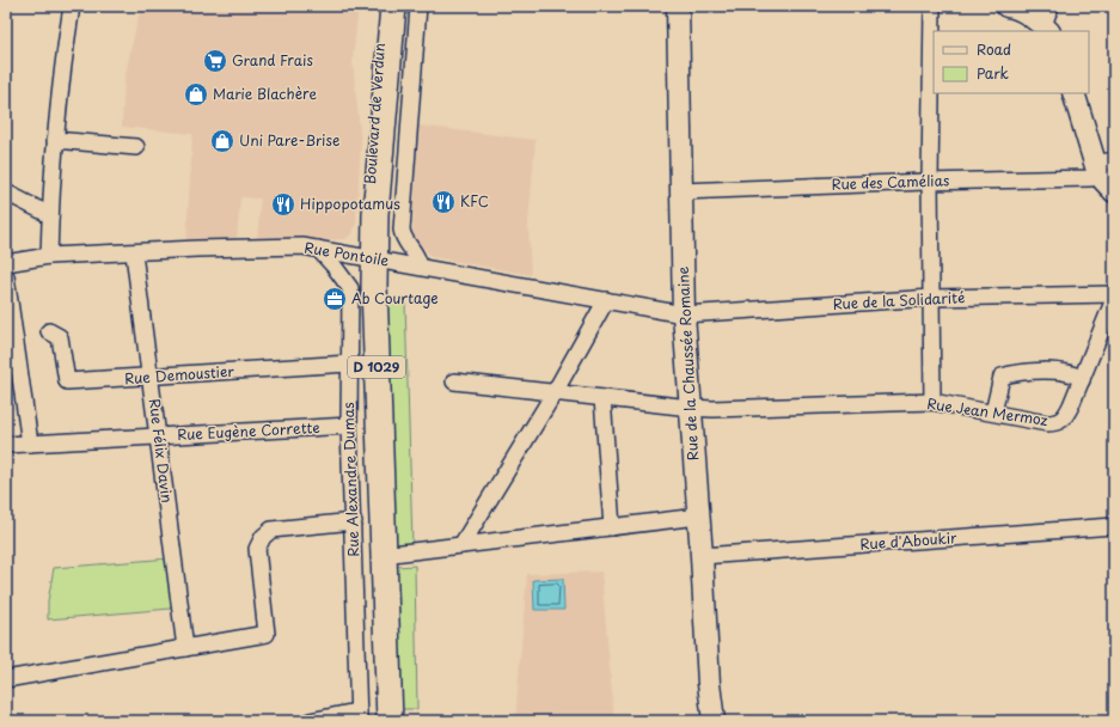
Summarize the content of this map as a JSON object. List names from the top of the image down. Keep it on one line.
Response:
{"streets":{"main road":["Rue Alexandre Dumas"],"street":["Rue des Camélias","Rue Pontoile","Rue de la Solidarité","Rue de la Chaussée Romaine","Rue Demoustier","Rue Jean Mermoz","Rue Eugène Corrette","Rue Félix Davin","Rue d'Aboukir"]},"crossings":[["Rue des Camélias","Rue de la Chaussée Romaine"],["Rue Pontoile","Rue de la Solidarité"],["Rue Pontoile","Rue de la Chaussée Romaine"],["Rue Pontoile","Rue Félix Davin"],["Rue Pontoile","Rue Alexandre Dumas"],["Rue de la Solidarité","Rue de la Chaussée Romaine"],["Rue de la Solidarité","Rue Jean Mermoz"],["Rue de la Chaussée Romaine","Rue Jean Mermoz"],["Rue de la Chaussée Romaine","Rue d'Aboukir"],["Rue Demoustier","Rue Félix Davin"],["Rue Demoustier","Rue Alexandre Dumas"],["Rue Eugène Corrette","Rue Félix Davin"],["Rue Eugène Corrette","Rue Alexandre Dumas"]],"places":{"supermarket":["Grand Frais"],"shop":["Marie Blachère","Uni Pare-Brise"],"restaurant":["KFC","Hippopotamus"],"office":["Ab Courtage"]},"legend":["Road","Park"]}
